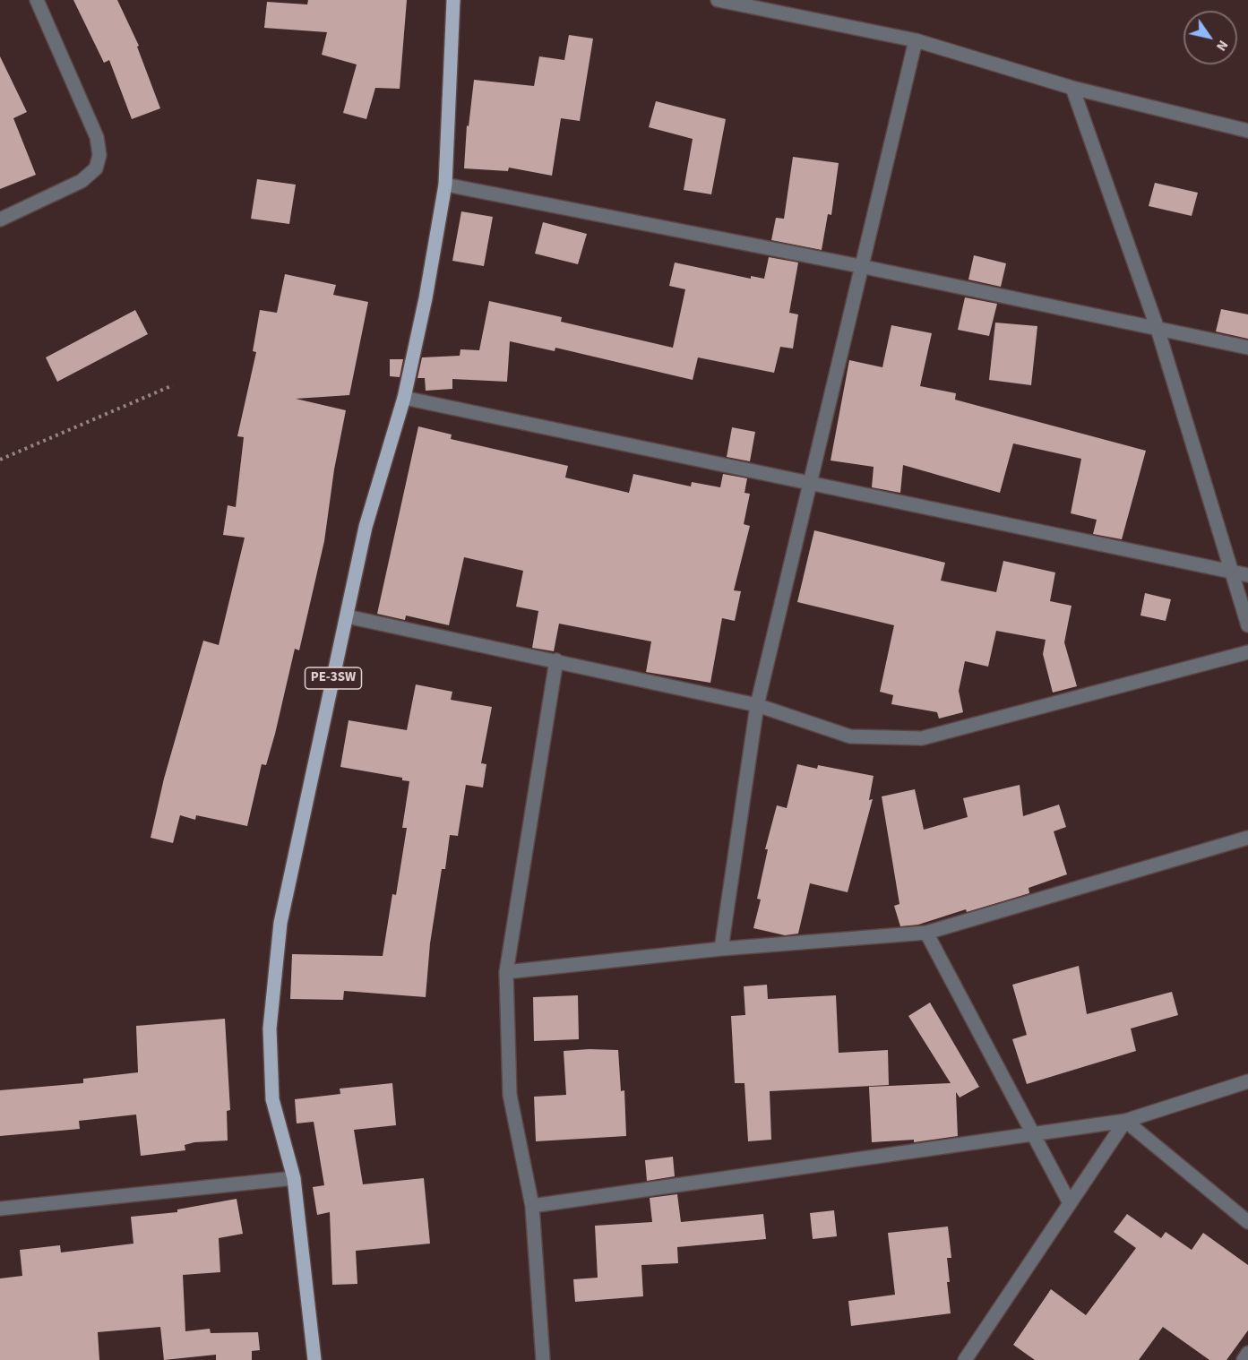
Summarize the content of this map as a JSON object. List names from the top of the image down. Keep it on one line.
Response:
{"streets":{"main road":["PE-3SW"]},"north":"bottom right"}
